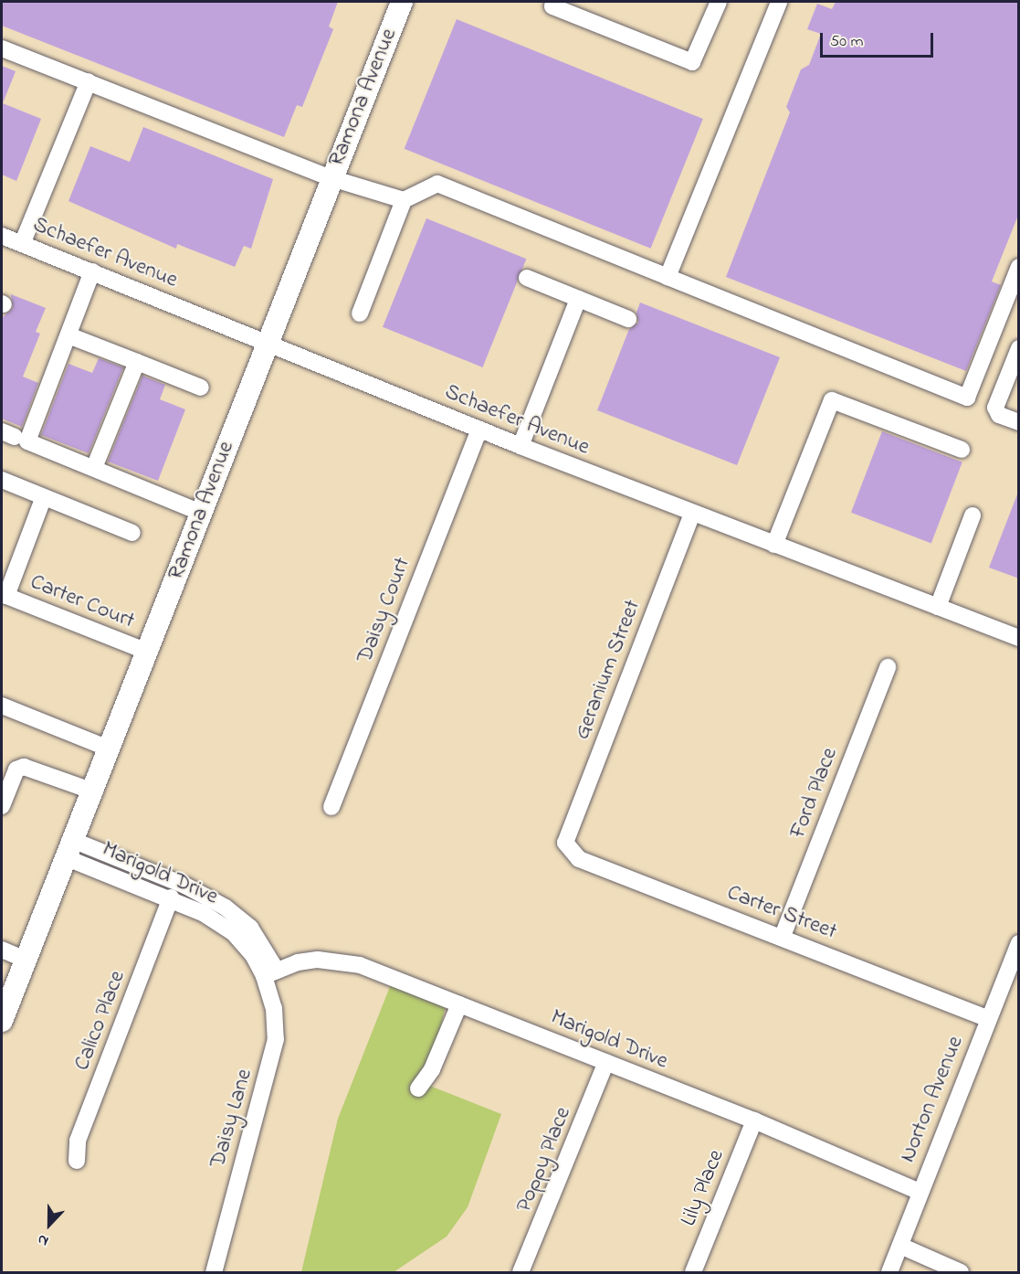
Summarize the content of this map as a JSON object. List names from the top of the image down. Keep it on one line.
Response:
{"streets":{"main road":["Ramona Avenue"],"street":["Schaefer Avenue","Carter Court","Daisy Court","Geranium Street","Ford Place","Marigold Drive","Carter Street","Calico Place","Norton Avenue","Daisy Lane","Poppy Place","Lily Place"]},"crossings":[["Ramona Avenue","Schaefer Avenue"],["Ramona Avenue","Carter Court"],["Ramona Avenue","Marigold Drive"],["Schaefer Avenue","Daisy Court"],["Schaefer Avenue","Geranium Street"],["Geranium Street","Carter Street"],["Ford Place","Carter Street"],["Marigold Drive","Calico Place"],["Marigold Drive","Norton Avenue"],["Marigold Drive","Daisy Lane"],["Marigold Drive","Poppy Place"],["Marigold Drive","Lily Place"],["Carter Street","Norton Avenue"]],"scale_bar":"50 m","north":"bottom"}
